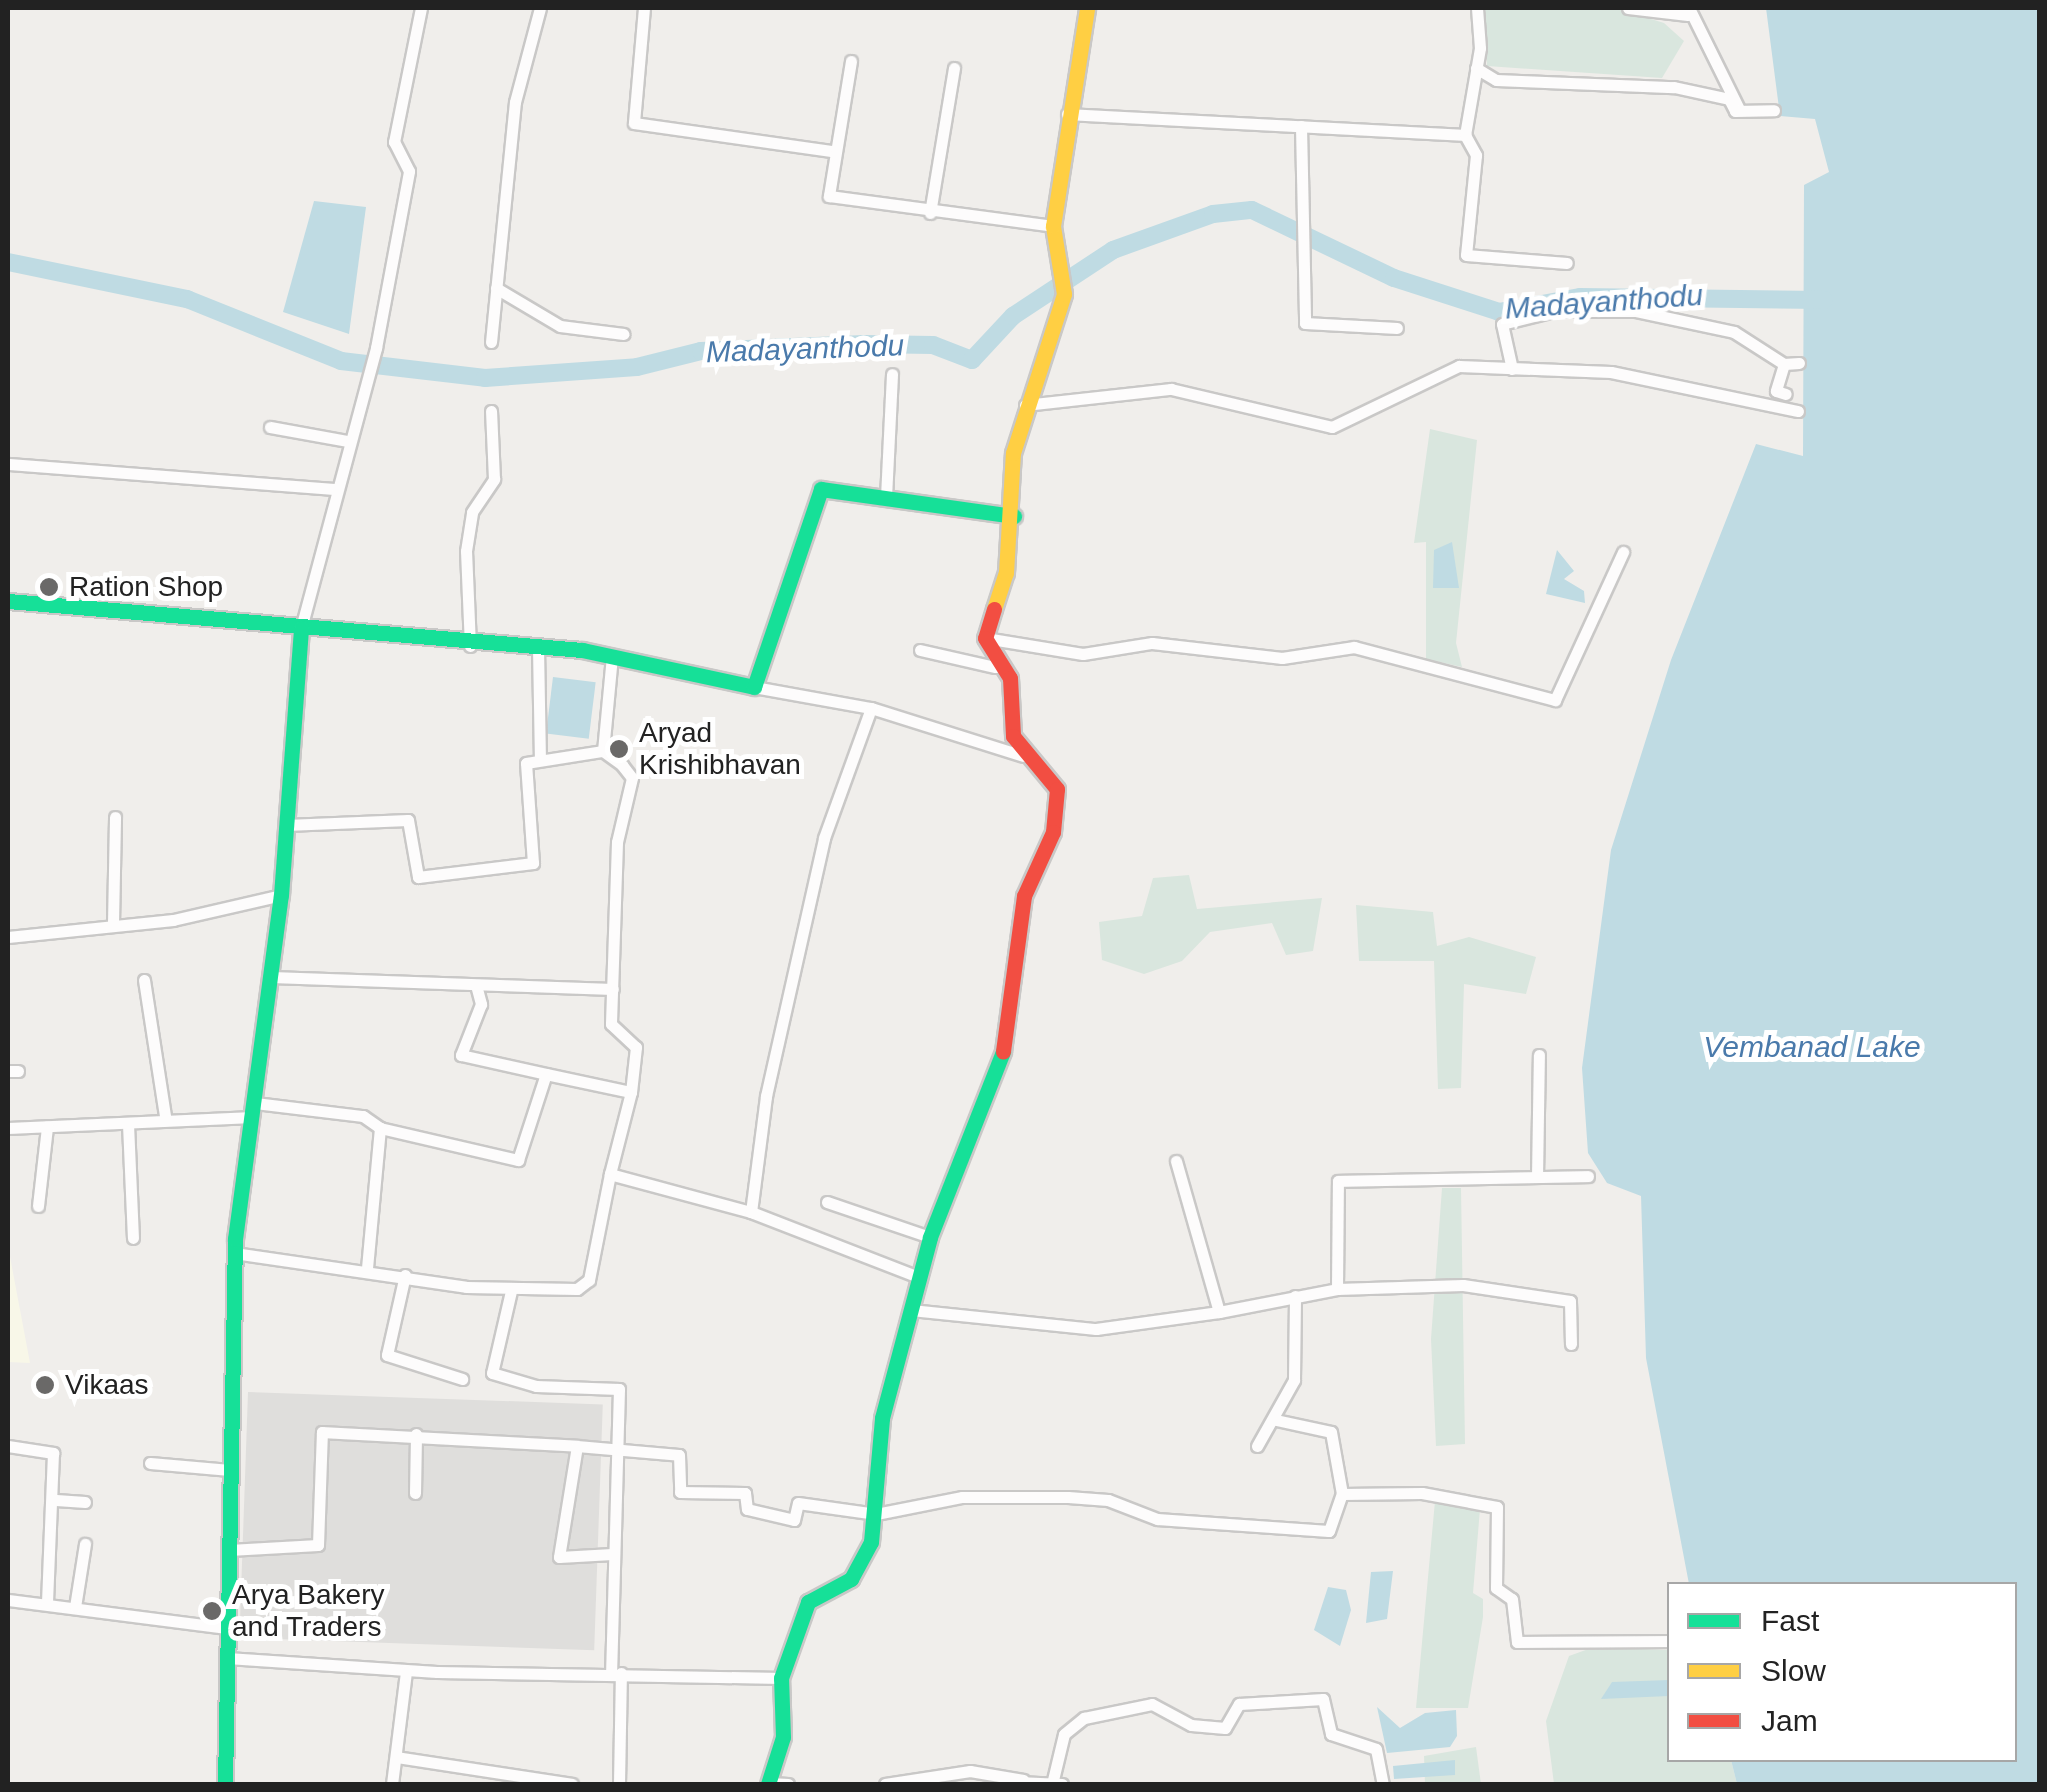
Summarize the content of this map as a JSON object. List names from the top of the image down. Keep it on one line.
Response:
{"water":["Madayanthodu","Vembanad Lake"],"places":["Ration Shop","Aryad Krishibhavan","Vikaas","Arya Bakery and Traders"],"legend":["Fast","Slow","Jam"]}
